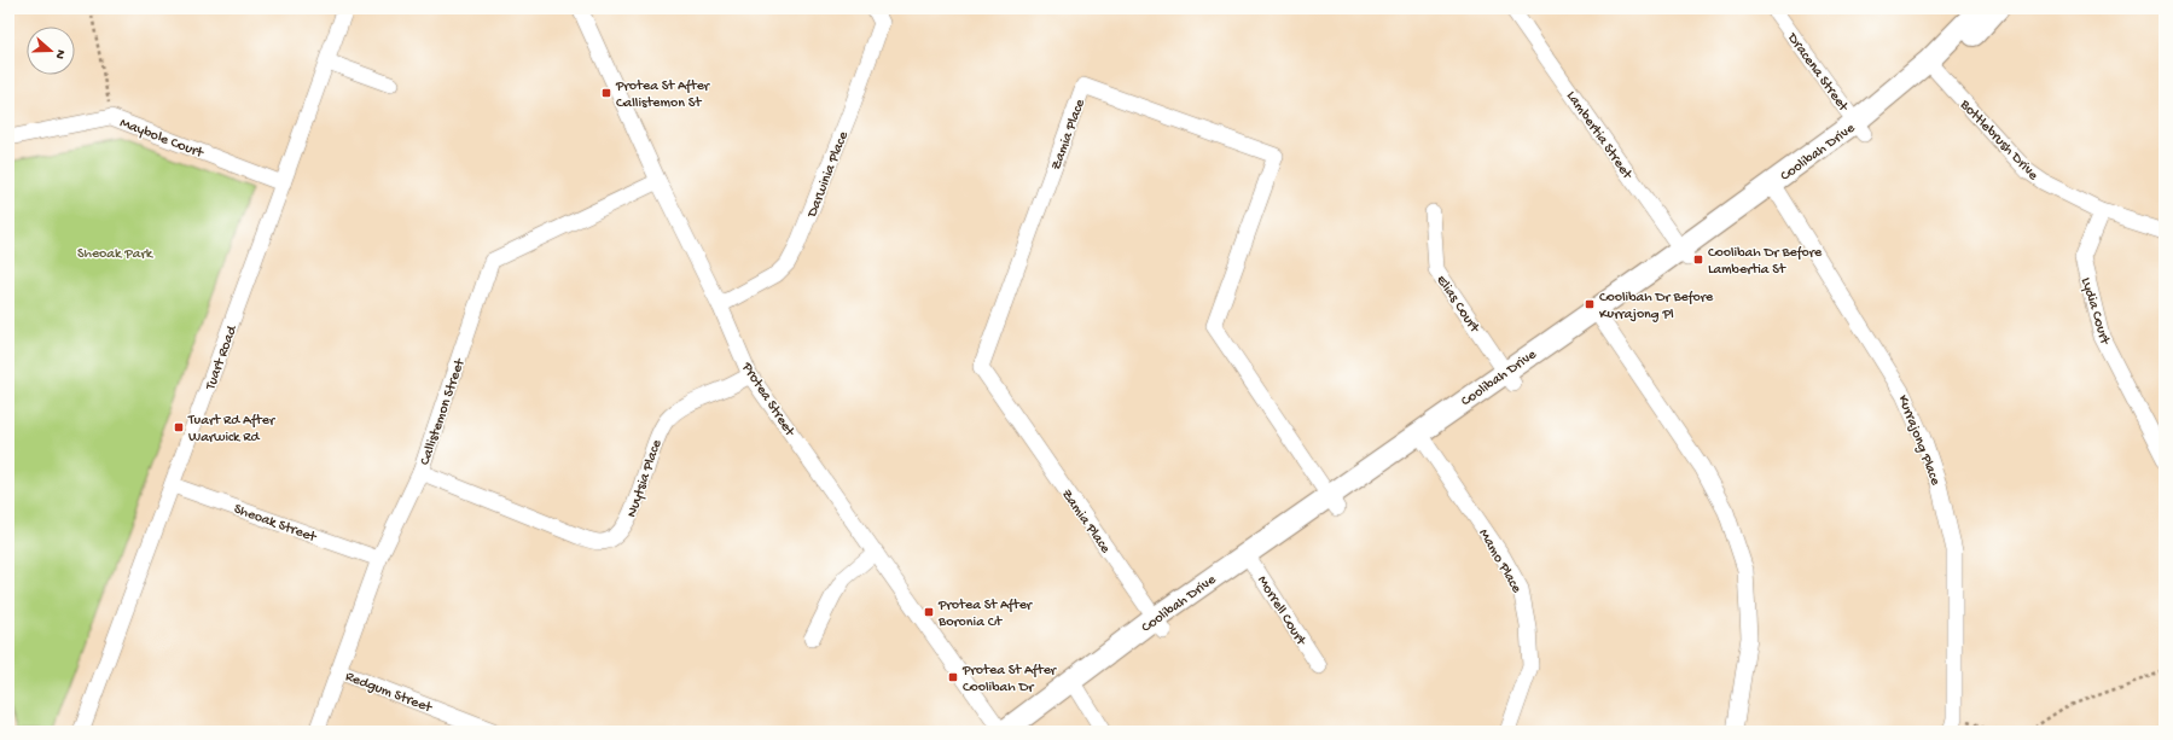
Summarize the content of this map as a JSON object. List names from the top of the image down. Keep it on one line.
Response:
{"streets":{"main road":["Coolibah Drive"],"street":["Dracena Street","Zamia Place","Lambertia Street","Maybole Court","Bottlebrush Drive","Darwinia Place","Elias Court","Lydia Court","Tuart Road","Protea Street","Callistemon Street","Kurrajong Place","Nuytsia Place","Sheoak Street","Mamo Place","Morrell Court","Redgum Street"]},"crossings":[["Dracena Street","Coolibah Drive"],["Zamia Place","Coolibah Drive"],["Lambertia Street","Coolibah Drive"],["Maybole Court","Tuart Road"],["Bottlebrush Drive","Coolibah Drive"],["Bottlebrush Drive","Lydia Court"],["Coolibah Drive","Elias Court"],["Coolibah Drive","Protea Street"],["Coolibah Drive","Kurrajong Place"],["Coolibah Drive","Mamo Place"],["Coolibah Drive","Morrell Court"],["Darwinia Place","Protea Street"],["Tuart Road","Sheoak Street"],["Protea Street","Callistemon Street"],["Protea Street","Nuytsia Place"],["Callistemon Street","Nuytsia Place"],["Callistemon Street","Sheoak Street"],["Callistemon Street","Redgum Street"]],"parks":["Sheoak Park"],"places":{"transit":["Protea St After Callistemon St","Coolibah Dr Before Lambertia St","Coolibah Dr Before Kurrajong Pl","Tuart Rd After Warwick Rd","Protea St After Boronia Ct","Protea St After Coolibah Dr"]},"north":"right"}
